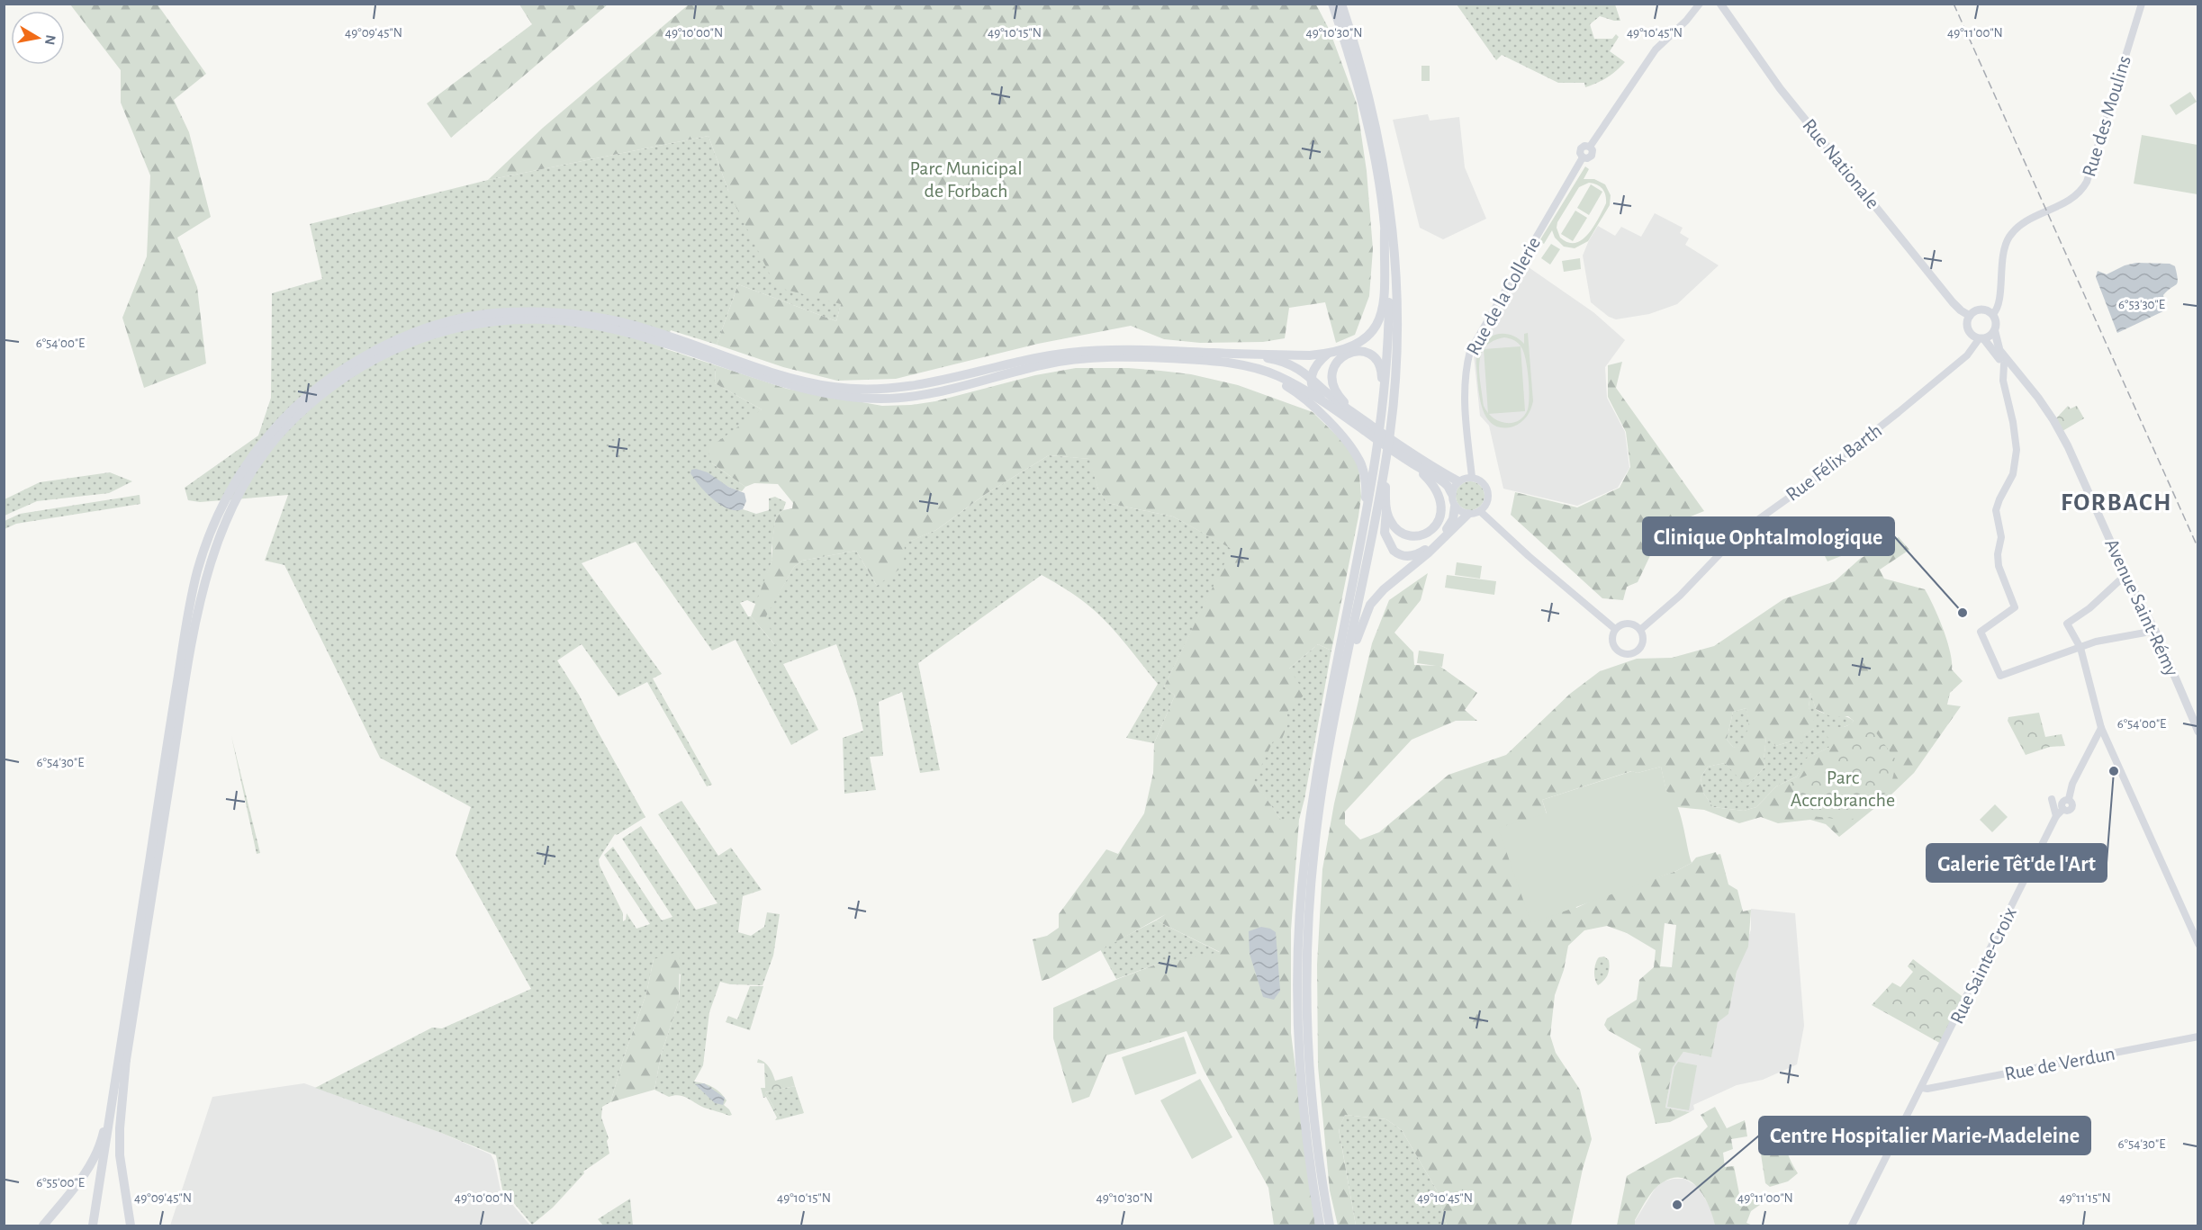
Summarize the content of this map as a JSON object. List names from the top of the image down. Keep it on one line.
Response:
{"streets":{"main road":["Rue Nationale","Avenue Saint-Rémy"],"street":["Rue des Moulins","Rue de la Collerie","Rue Félix Barth","Rue Sainte-Croix","Rue de Verdun"]},"crossings":[["Rue des Moulins","Rue Nationale"],["Rue des Moulins","Rue Félix Barth"],["Rue des Moulins","Avenue Saint-Rémy"],["Rue Nationale","Rue Félix Barth"],["Rue Nationale","Avenue Saint-Rémy"],["Rue Félix Barth","Avenue Saint-Rémy"],["Rue Sainte-Croix","Rue de Verdun"]],"districts":["FORBACH"],"parks":["Parc Municipal de Forbach","Parc Accrobranche"],"places":["Clinique Ophtalmologique","Galerie Têt'de l'Art","Centre Hospitalier Marie-Madeleine"],"north":"right","coordinates":["49°09'45\"N","49°10'00\"N","49°10'15\"N","49°10'30\"N","49°10'45\"N","49°11'00\"N","6°53'30\"E","6°54'00\"E","6°54'30\"E","6°55'00\"E","49°11'15\"N"]}
